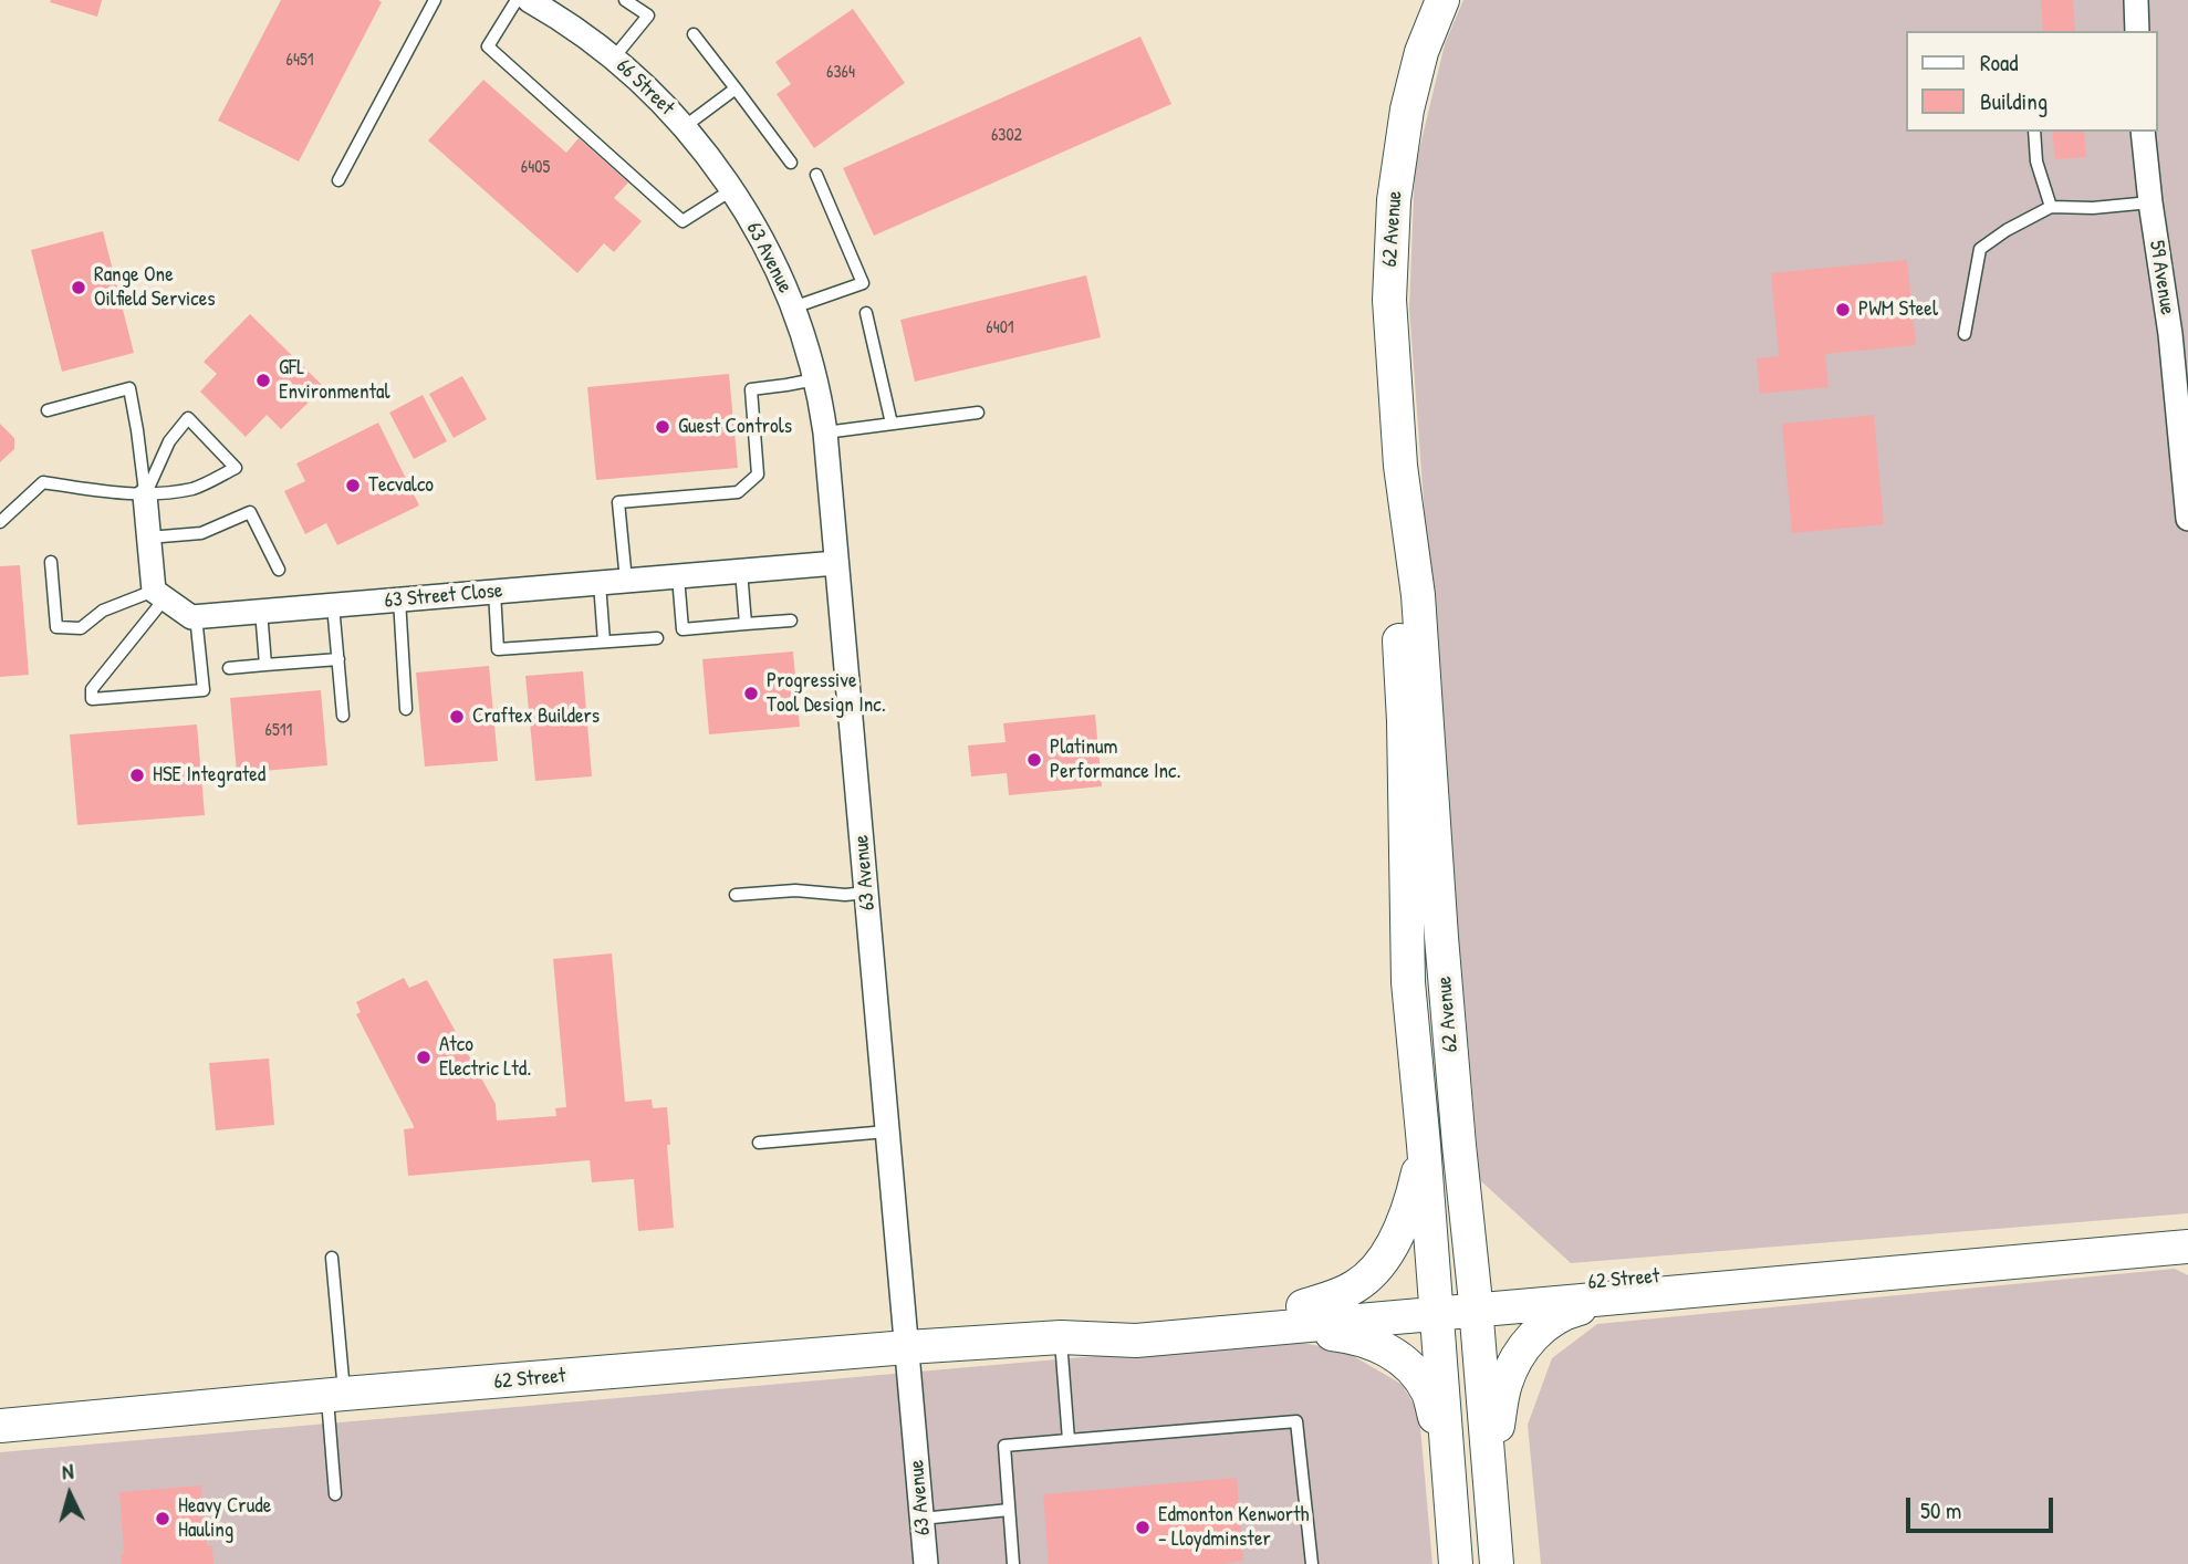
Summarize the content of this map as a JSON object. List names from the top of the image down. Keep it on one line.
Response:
{"streets":{"main road":["62 Avenue","62 Street"],"street":["66 Street","63 Avenue","59 Avenue","63 Street Close"]},"crossings":[["66 Street","63 Avenue"],["62 Avenue","62 Street"],["63 Avenue","63 Street Close"],["63 Avenue","62 Street"]],"places":["Range One Oilfield Services","PWM Steel","GFL Environmental","Guest Controls","Tecvalco","Progressive Tool Design Inc.","Craftex Builders","Platinum Performance Inc.","HSE Integrated","Atco Electric Ltd.","Heavy Crude Hauling","Edmonton Kenworth - Lloydminster"],"house_numbers":["6451","6364","6302","6405","6401","6511"],"legend":["Road","Building"],"scale_bar":"50 m","north":"top"}
